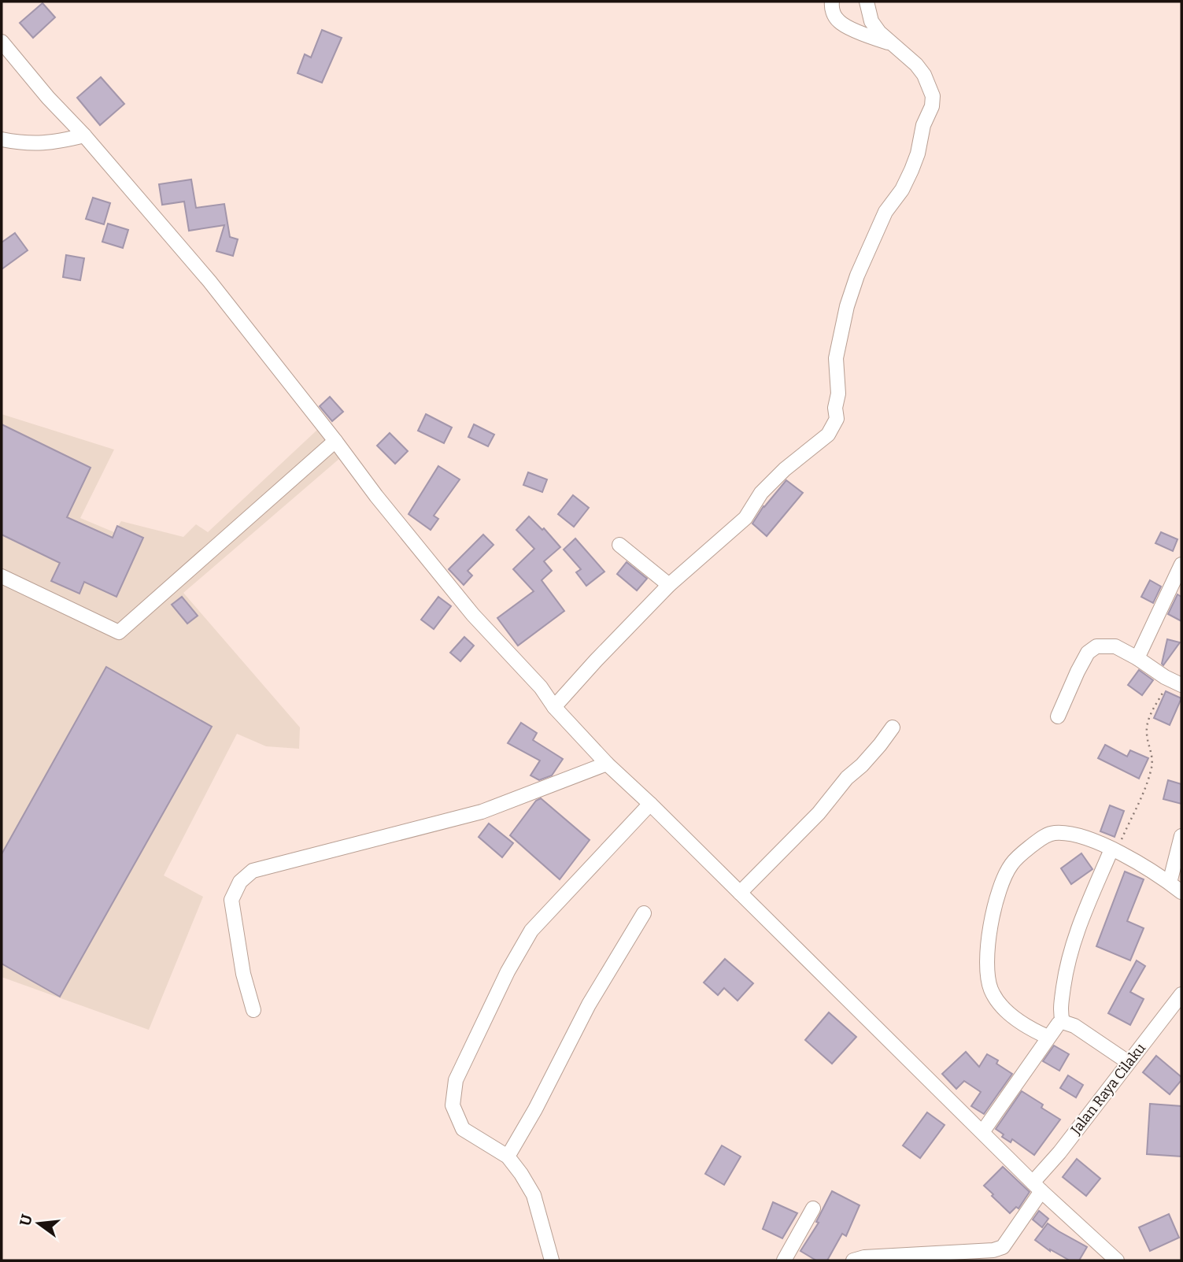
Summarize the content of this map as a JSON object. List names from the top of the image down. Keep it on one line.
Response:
{"streets":{"street":["Jalan Raya Cilaku"]},"north":"left"}
